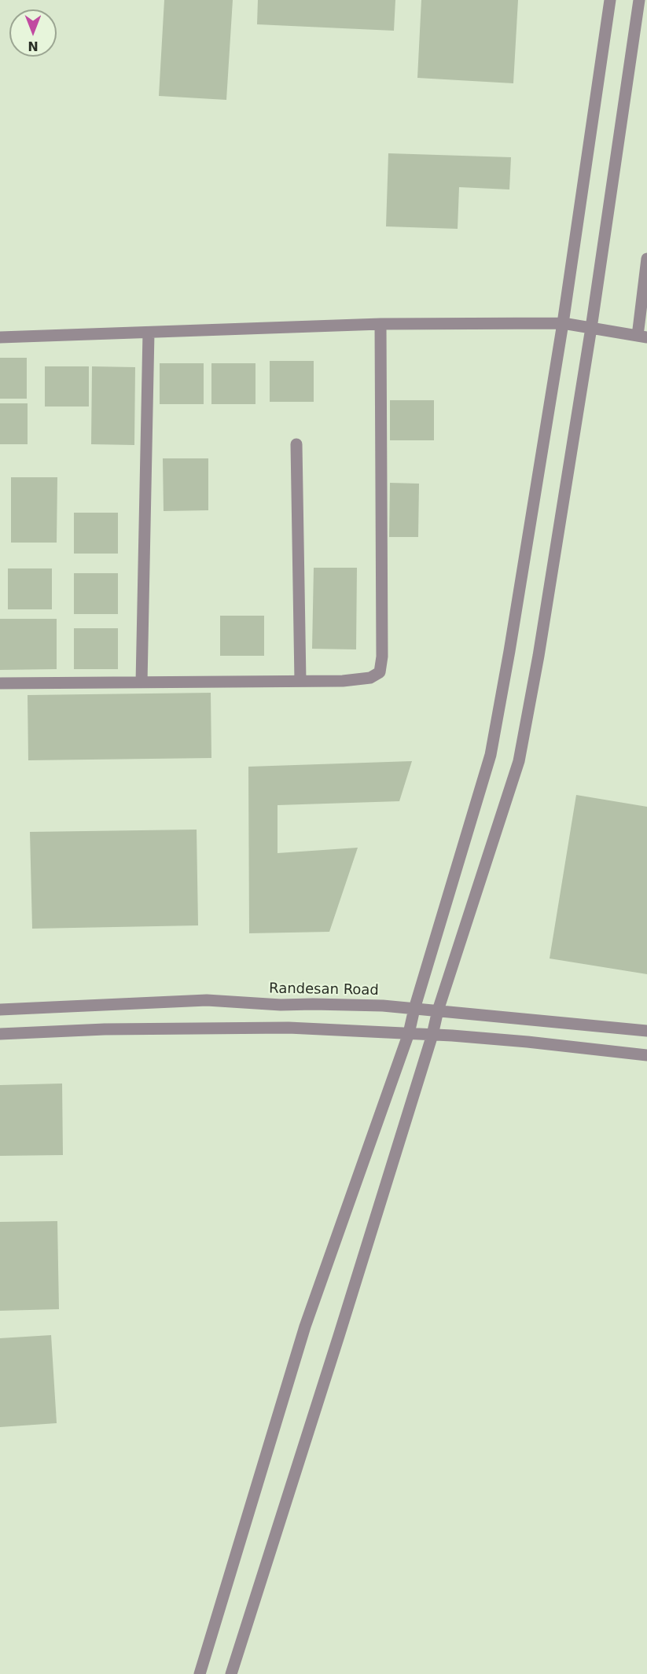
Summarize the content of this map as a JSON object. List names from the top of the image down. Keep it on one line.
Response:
{"streets":{"street":["Randesan Road"]},"north":"bottom"}
